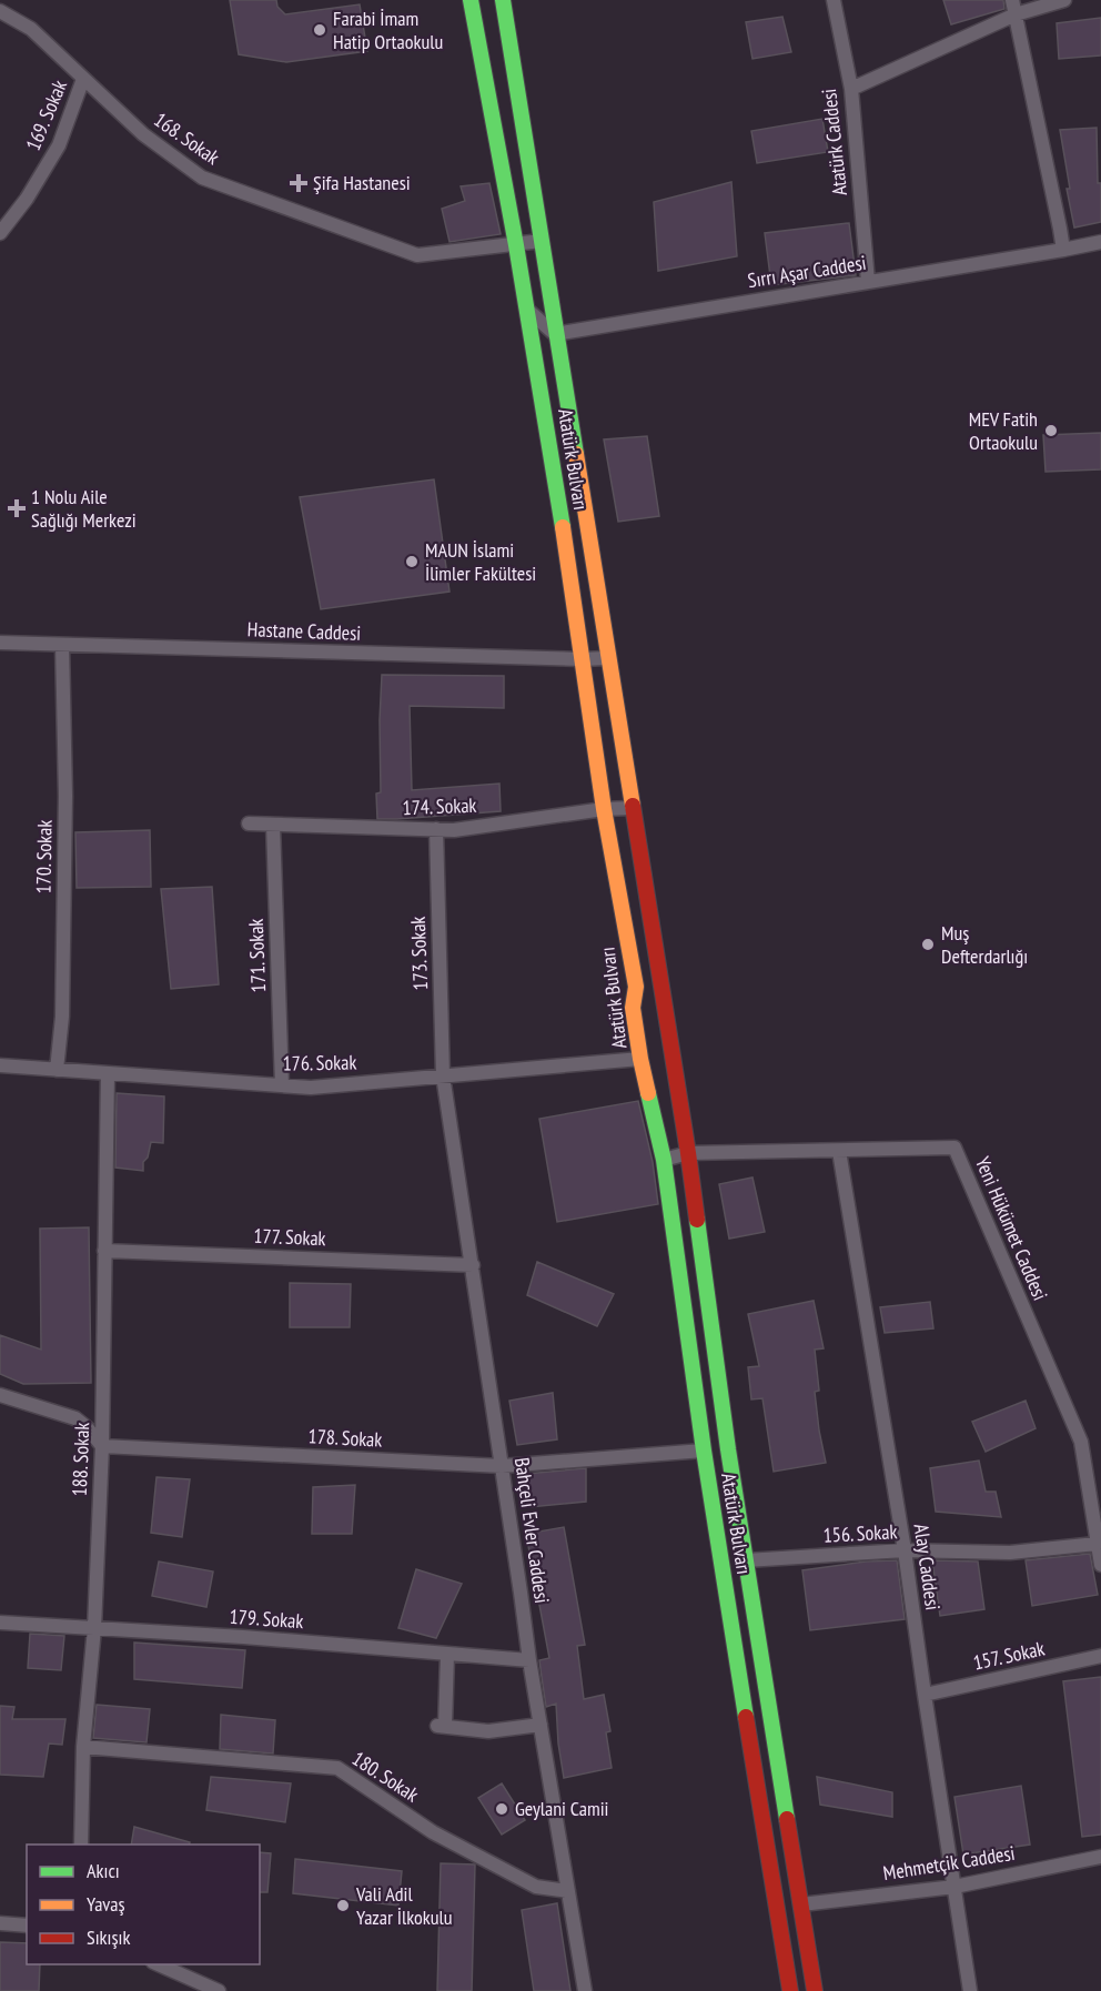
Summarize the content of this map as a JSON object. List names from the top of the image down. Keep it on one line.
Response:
{"streets":{"main road":["Atatürk Bulvarı"],"street":["169. Sokak","168. Sokak","Atatürk Caddesi","Sırrı Aşar Caddesi","Hastane Caddesi","174. Sokak","170. Sokak","173. Sokak","171. Sokak","176. Sokak","Yeni Hükümet Caddesi","177. Sokak","178. Sokak","188. Sokak","Bahçeli Evler Caddesi","156. Sokak","Alay Caddesi","179. Sokak","157. Sokak","180. Sokak","Mehmetçik Caddesi"]},"crossings":[["169. Sokak","168. Sokak"],["168. Sokak","Atatürk Bulvarı"],["Atatürk Caddesi","Sırrı Aşar Caddesi"],["Sırrı Aşar Caddesi","Atatürk Bulvarı"],["Atatürk Bulvarı","Hastane Caddesi"],["Atatürk Bulvarı","174. Sokak"],["Atatürk Bulvarı","176. Sokak"],["Atatürk Bulvarı","Yeni Hükümet Caddesi"],["Atatürk Bulvarı","178. Sokak"],["Atatürk Bulvarı","156. Sokak"],["Atatürk Bulvarı","Mehmetçik Caddesi"],["Hastane Caddesi","170. Sokak"],["174. Sokak","173. Sokak"],["174. Sokak","171. Sokak"],["170. Sokak","176. Sokak"],["173. Sokak","176. Sokak"],["173. Sokak","Bahçeli Evler Caddesi"],["171. Sokak","176. Sokak"],["176. Sokak","188. Sokak"],["176. Sokak","Bahçeli Evler Caddesi"],["Yeni Hükümet Caddesi","156. Sokak"],["Yeni Hükümet Caddesi","Alay Caddesi"],["177. Sokak","188. Sokak"],["177. Sokak","Bahçeli Evler Caddesi"],["178. Sokak","188. Sokak"],["178. Sokak","Bahçeli Evler Caddesi"],["188. Sokak","179. Sokak"],["188. Sokak","180. Sokak"],["Bahçeli Evler Caddesi","179. Sokak"],["Bahçeli Evler Caddesi","180. Sokak"],["156. Sokak","Alay Caddesi"],["Alay Caddesi","157. Sokak"],["Alay Caddesi","Mehmetçik Caddesi"]],"places":{"other":["Farabi İmam Hatip Ortaokulu","MEV Fatih Ortaokulu","MAUN İslami İlimler Fakültesi","Muş Defterdarlığı","Geylani Camii","Vali Adil Yazar İlkokulu"],"health":["Şifa Hastanesi","1 Nolu Aile Sağlığı Merkezi"]},"legend":["Akıcı","Yavaş","Sıkışık"]}
